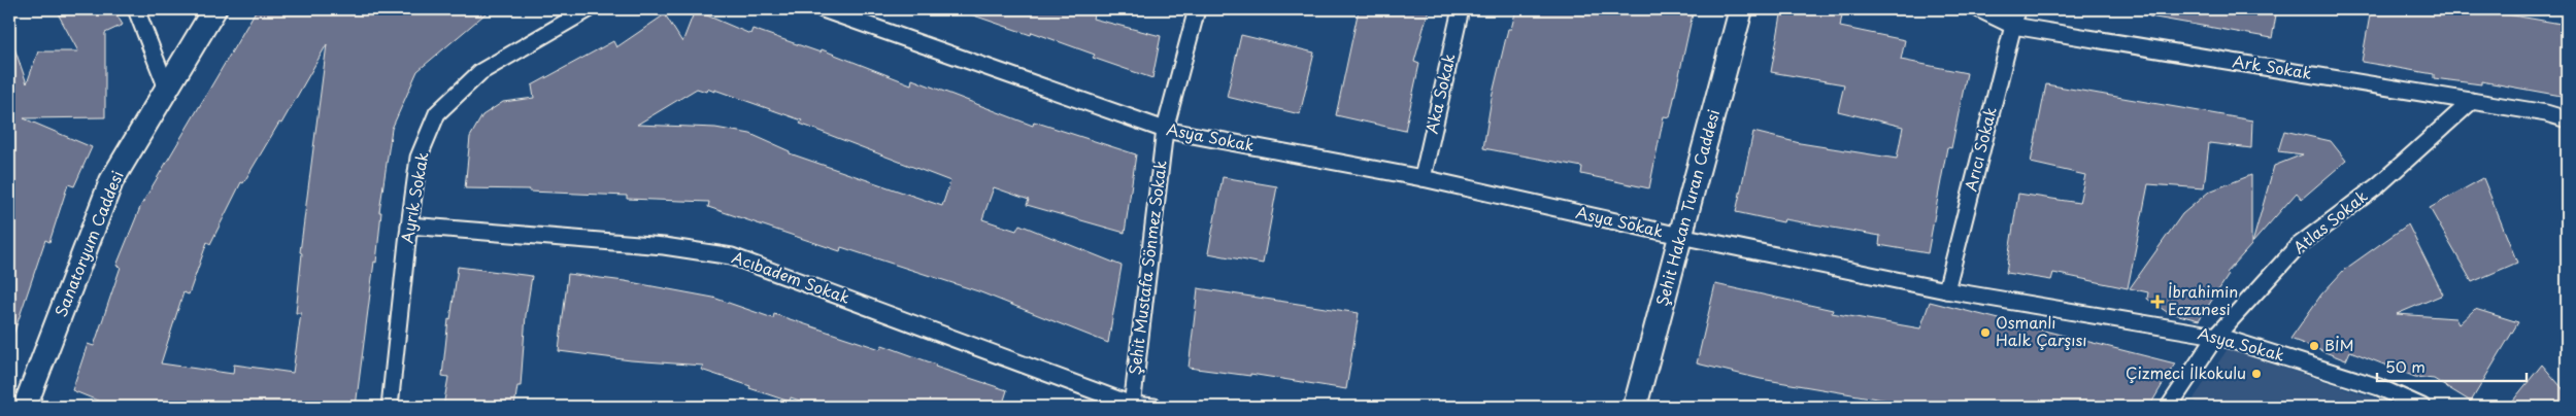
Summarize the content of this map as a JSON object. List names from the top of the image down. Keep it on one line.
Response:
{"streets":{"main road":["Şehit Hakan Turan Caddesi","Sanatoryum Caddesi"],"street":["Ark Sokak","Aka Sokak","Asya Sokak","Arıcı Sokak","Ayrık Sokak","Atlas Sokak","Şehit Mustafa Sönmez Sokak","Acıbadem Sokak"]},"crossings":[["Ark Sokak","Arıcı Sokak"],["Ark Sokak","Atlas Sokak"],["Aka Sokak","Asya Sokak"],["Asya Sokak","Arıcı Sokak"],["Asya Sokak","Şehit Hakan Turan Caddesi"],["Asya Sokak","Atlas Sokak"],["Asya Sokak","Şehit Mustafa Sönmez Sokak"],["Ayrık Sokak","Acıbadem Sokak"],["Şehit Mustafa Sönmez Sokak","Acıbadem Sokak"]],"places":{"health":["İbrahimin Eczanesi"],"other":["Osmanlı Halk Çarşısı","BİM","Çizmeci İlkokulu"]},"scale_bar":"50 m"}
